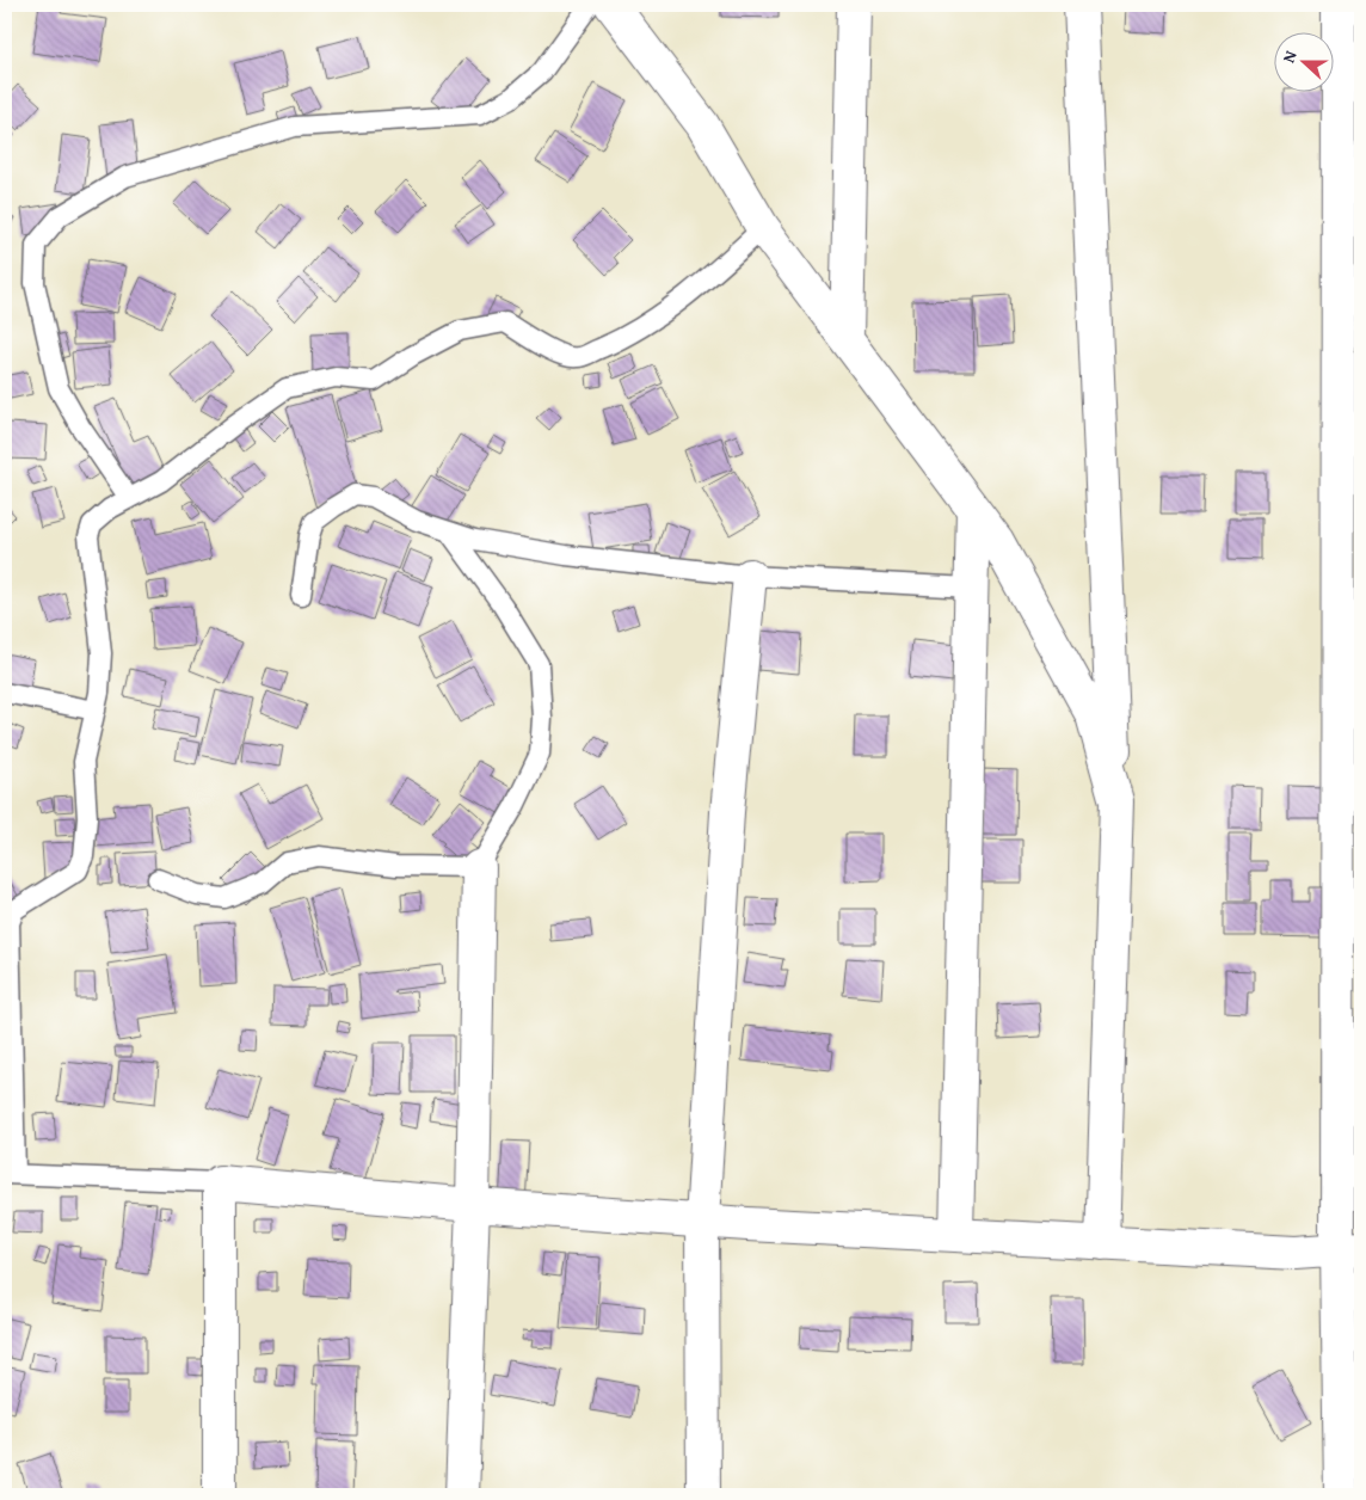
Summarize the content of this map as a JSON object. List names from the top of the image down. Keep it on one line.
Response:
{"north":"left"}
